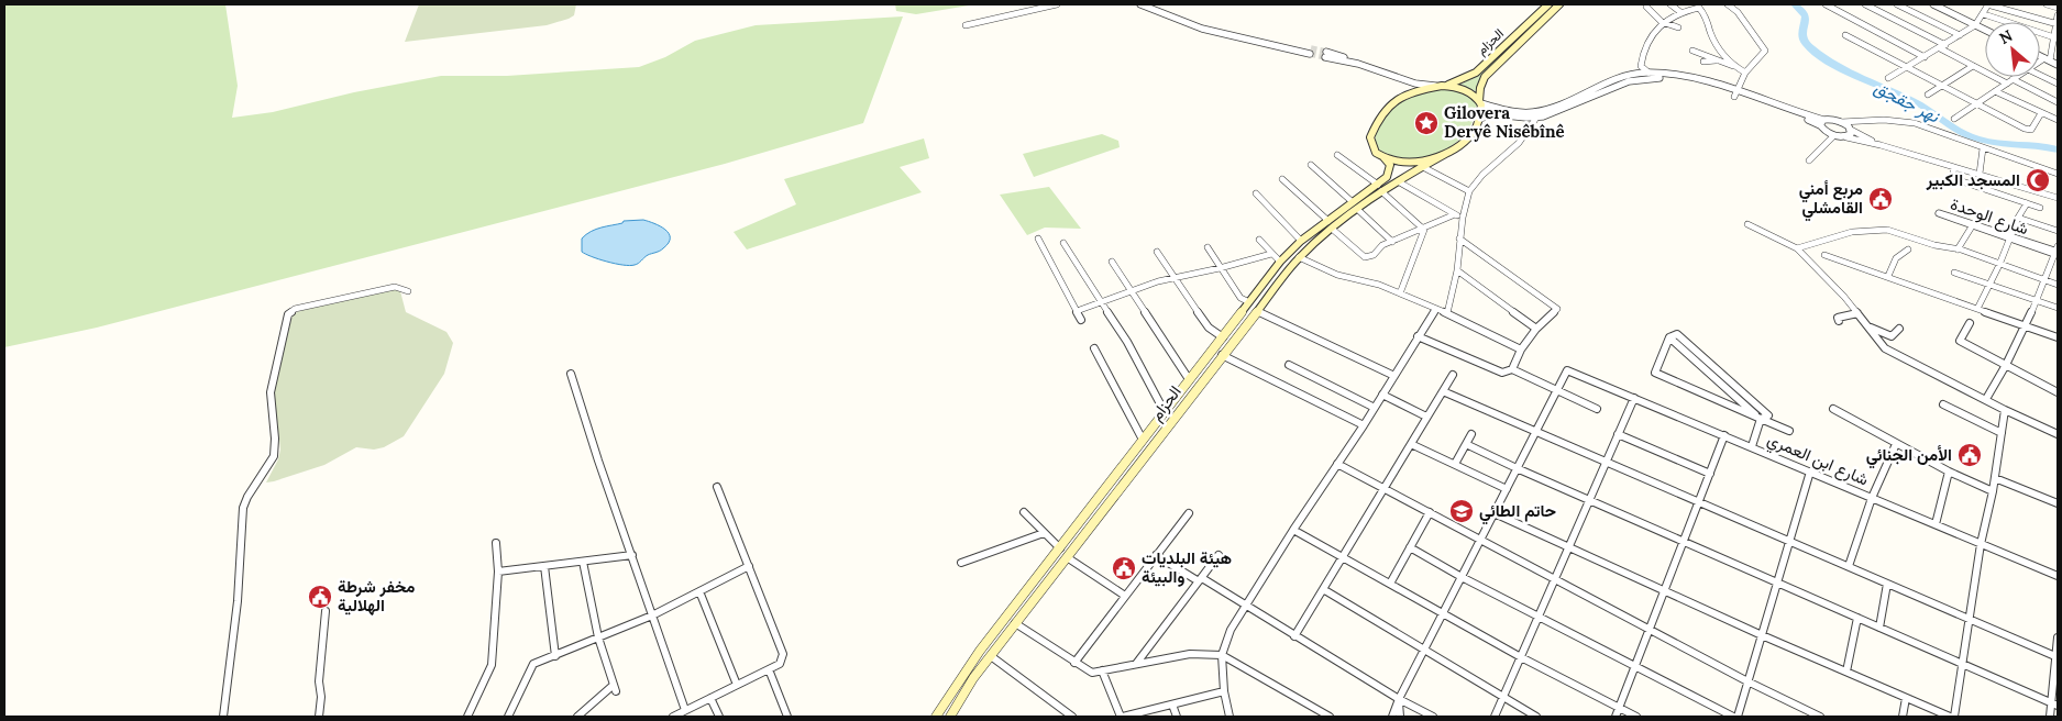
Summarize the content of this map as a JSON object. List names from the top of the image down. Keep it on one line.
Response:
{"streets":{"main road":["الحزام"],"street":["شارع الوحدة","شارع ابن العمري"]},"water":["نهر جقجق"],"places":{"place":["Gilovera Deryê Nisêbînê"],"mosque":["المسجد الكبير"],"public building":["مربع أمني القامشلي","الأمن الجنائي","هيئة البلديات والبيئة","مخفر شرطة الهلالية"],"school or university":["حاتم الطائي"]},"north":"top left"}
